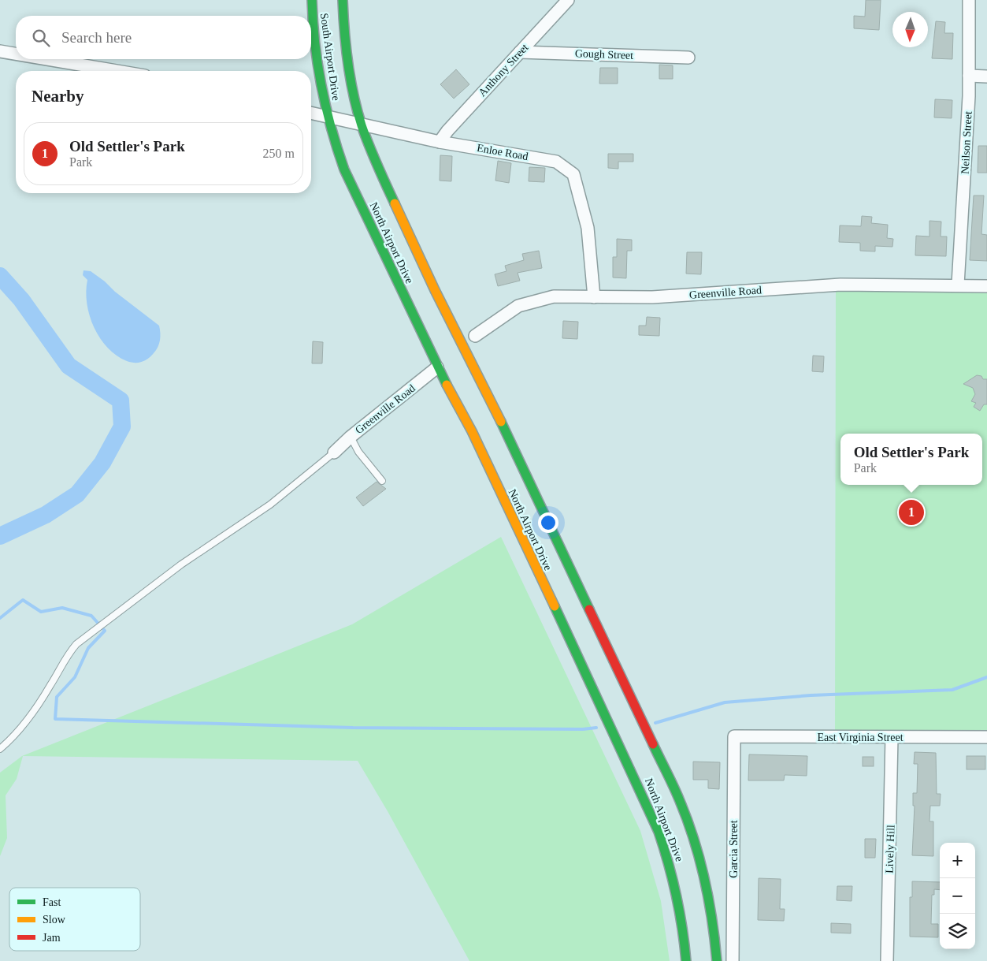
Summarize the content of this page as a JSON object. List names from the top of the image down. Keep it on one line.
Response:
{"streets":{"main road":["South Airport Drive","North Airport Drive"],"street":["Gough Street","Anthony Street","Neilson Street","Enloe Road","Greenville Road","East Virginia Street","Garcia Street","Lively Hill"]},"crossings":[["Gough Street","Anthony Street"],["South Airport Drive","Enloe Road"],["South Airport Drive","North Airport Drive"],["Anthony Street","Enloe Road"],["Neilson Street","Greenville Road"],["Enloe Road","North Airport Drive"],["Enloe Road","Greenville Road"],["North Airport Drive","Greenville Road"],["East Virginia Street","Garcia Street"],["East Virginia Street","Lively Hill"]],"legend":["Fast","Slow","Jam"],"north":"bottom","page":{"search":"Search here","heading":"Nearby","list":[{"mark":"1","name":"Old Settler's Park","note":"Park","value":"250 m"}],"popup":["Old Settler's Park","Park"],"pins":"1","map_buttons":["+","−"]}}
